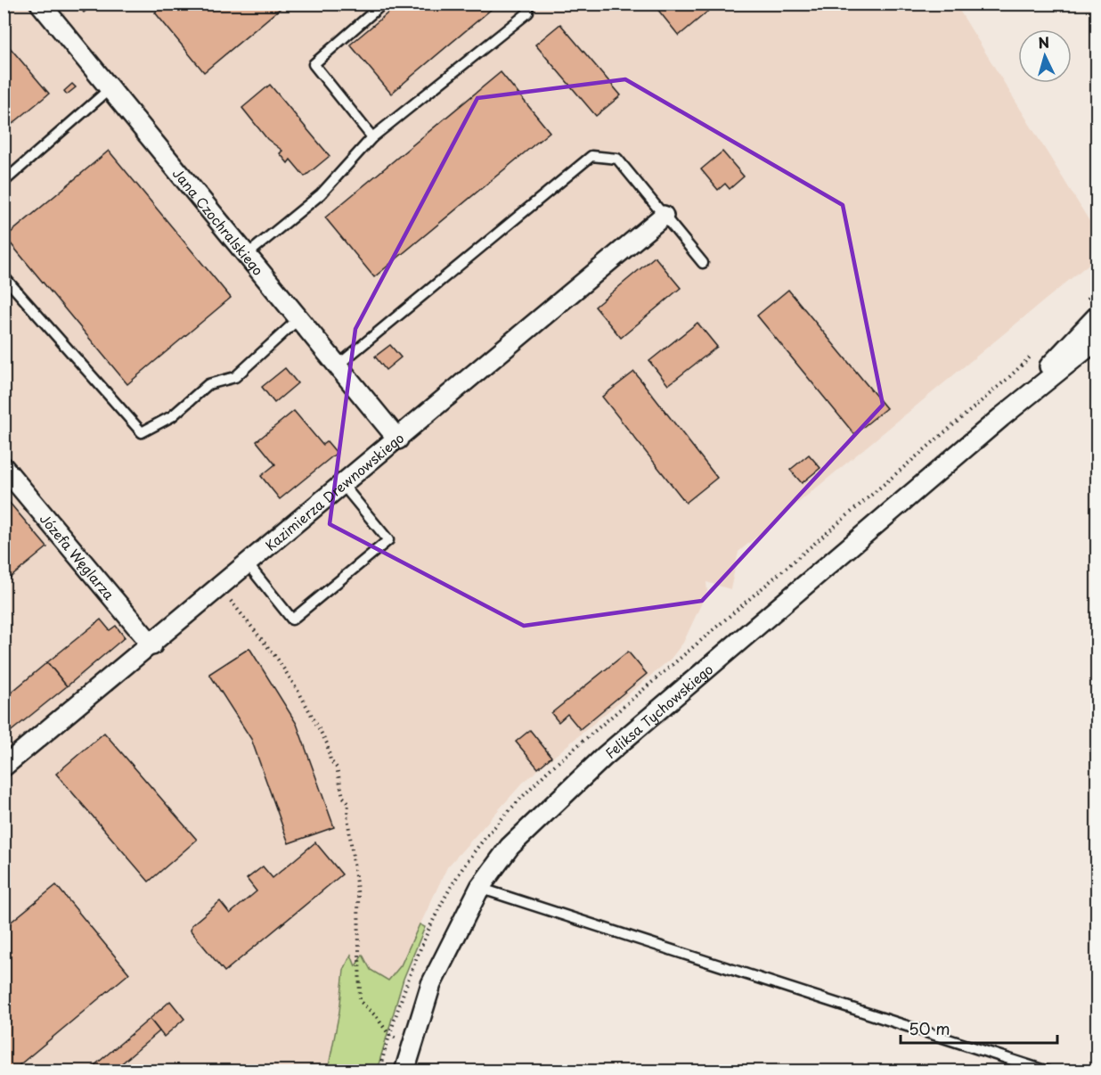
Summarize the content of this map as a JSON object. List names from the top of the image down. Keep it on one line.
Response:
{"streets":{"street":["Jana Czochralskiego","Kazimierza Drewnowskiego","Józefa Węglarza","Feliksa Tychowskiego"]},"crossings":[["Jana Czochralskiego","Kazimierza Drewnowskiego"],["Kazimierza Drewnowskiego","Józefa Węglarza"]],"scale_bar":"50 m","north":"top"}
